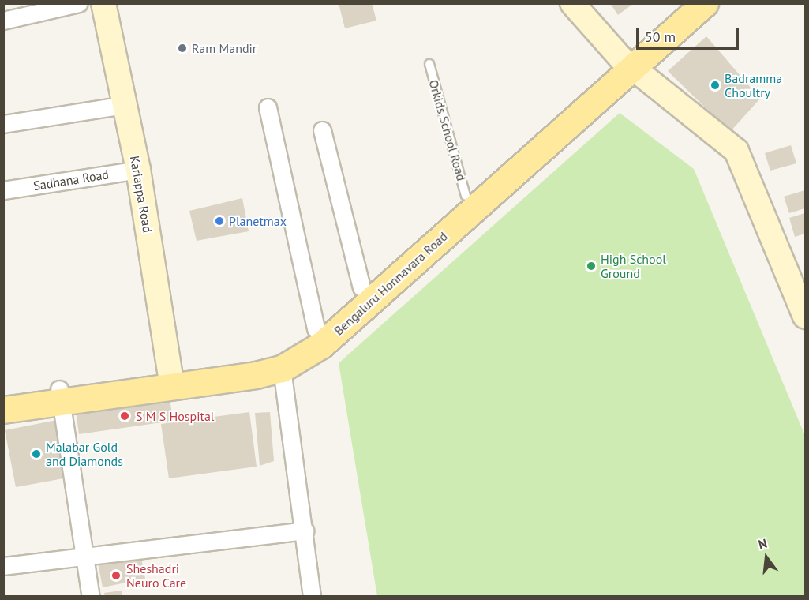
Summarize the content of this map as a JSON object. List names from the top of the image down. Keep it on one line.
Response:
{"streets":{"main road":["Kariappa Road","Bengaluru Honnavara Road"],"street":["Sadhana Road"],"lane":["Orkids School Road"]},"crossings":[["Orkids School Road","Bengaluru Honnavara Road"],["Sadhana Road","Kariappa Road"],["Kariappa Road","Bengaluru Honnavara Road"]],"places":["Ram Mandir","Badramma Choultry","Planetmax","High School Ground","S M S Hospital","Malabar Gold and Diamonds","Sheshadri Neuro Care"],"scale_bar":"50 m","north":"top"}
